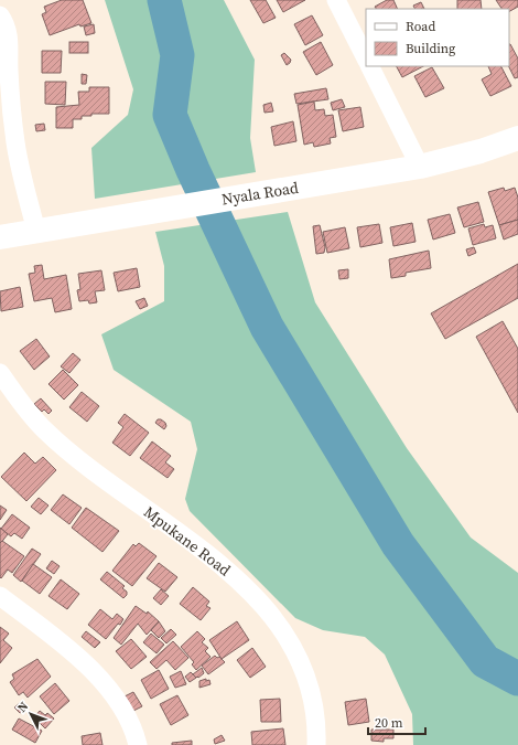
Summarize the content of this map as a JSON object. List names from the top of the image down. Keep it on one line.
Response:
{"streets":{"street":["Nyala Road","Mpukane Road"]},"legend":["Road","Building"],"scale_bar":"20 m","north":"top left"}
